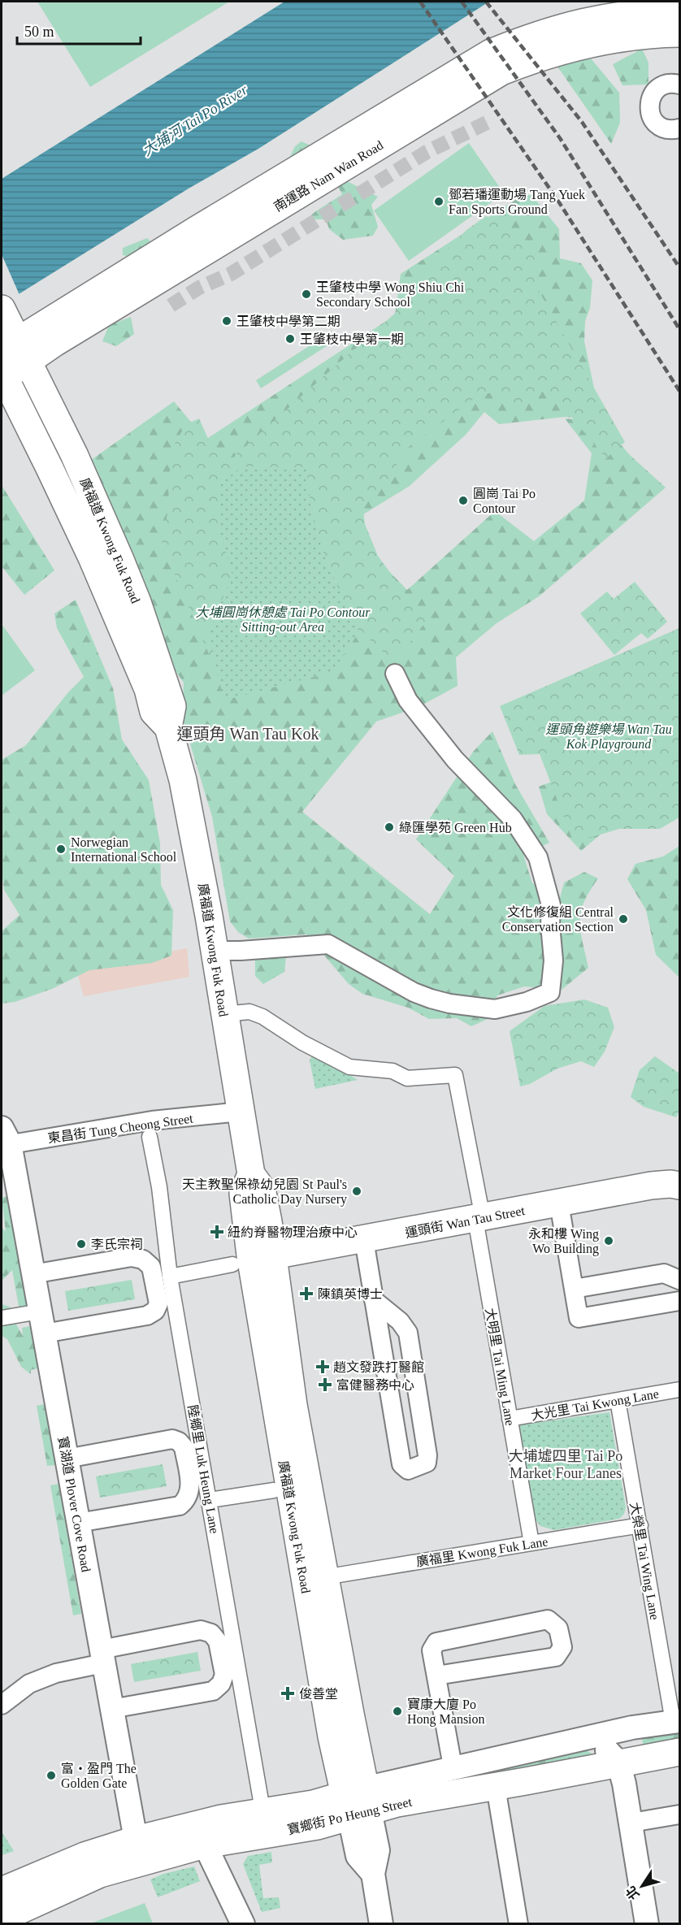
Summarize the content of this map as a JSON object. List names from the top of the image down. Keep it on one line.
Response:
{"streets":{"main road":["南運路 Nam Wan Road","廣福道 Kwong Fuk Road","運頭街 Wan Tau Street","寶鄉街 Po Heung Street"],"street":["東昌街 Tung Cheong Street","大明里 Tai Ming Lane","大光里 Tai Kwong Lane","陸鄉里 Luk Heung Lane","寶湖道 Plover Cove Road","廣福里 Kwong Fuk Lane","大榮里 Tai Wing Lane"]},"crossings":[["南運路 Nam Wan Road","廣福道 Kwong Fuk Road"],["廣福道 Kwong Fuk Road","東昌街 Tung Cheong Street"],["廣福道 Kwong Fuk Road","運頭街 Wan Tau Street"],["廣福道 Kwong Fuk Road","大明里 Tai Ming Lane"],["廣福道 Kwong Fuk Road","廣福里 Kwong Fuk Lane"],["廣福道 Kwong Fuk Road","寶鄉街 Po Heung Street"],["東昌街 Tung Cheong Street","寶湖道 Plover Cove Road"],["運頭街 Wan Tau Street","大明里 Tai Ming Lane"],["大明里 Tai Ming Lane","大光里 Tai Kwong Lane"],["大明里 Tai Ming Lane","廣福里 Kwong Fuk Lane"],["大光里 Tai Kwong Lane","大榮里 Tai Wing Lane"],["寶湖道 Plover Cove Road","寶鄉街 Po Heung Street"],["廣福里 Kwong Fuk Lane","大榮里 Tai Wing Lane"],["大榮里 Tai Wing Lane","寶鄉街 Po Heung Street"]],"districts":["運頭角 Wan Tau Kok","大埔墟四里 Tai Po Market Four Lanes"],"water":["大埔河 Tai Po River"],"parks":["大埔圓崗休憩處 Tai Po Contour Sitting-out Area","運頭角遊樂場 Wan Tau Kok Playground"],"places":{"other":["鄧若璠運動場 Tang Yuek Fan Sports Ground","王肇枝中學 Wong Shiu Chi Secondary School","王肇枝中學第二期","王肇枝中學第一期","圓崗 Tai Po Contour","綠匯學苑 Green Hub","Norwegian International School","文化修復組 Central Conservation Section","天主教聖保祿幼兒園 St Paul's Catholic Day Nursery","永和樓 Wing Wo Building","李氏宗祠","寶康大廈 Po Hong Mansion","富‧盈門 The Golden Gate"],"health":["紐約脊醫物理治療中心","陳鎮英博士","趙文發跌打醫館","富健醫務中心","俊善堂"]},"scale_bar":"50 m","north":"bottom left"}
